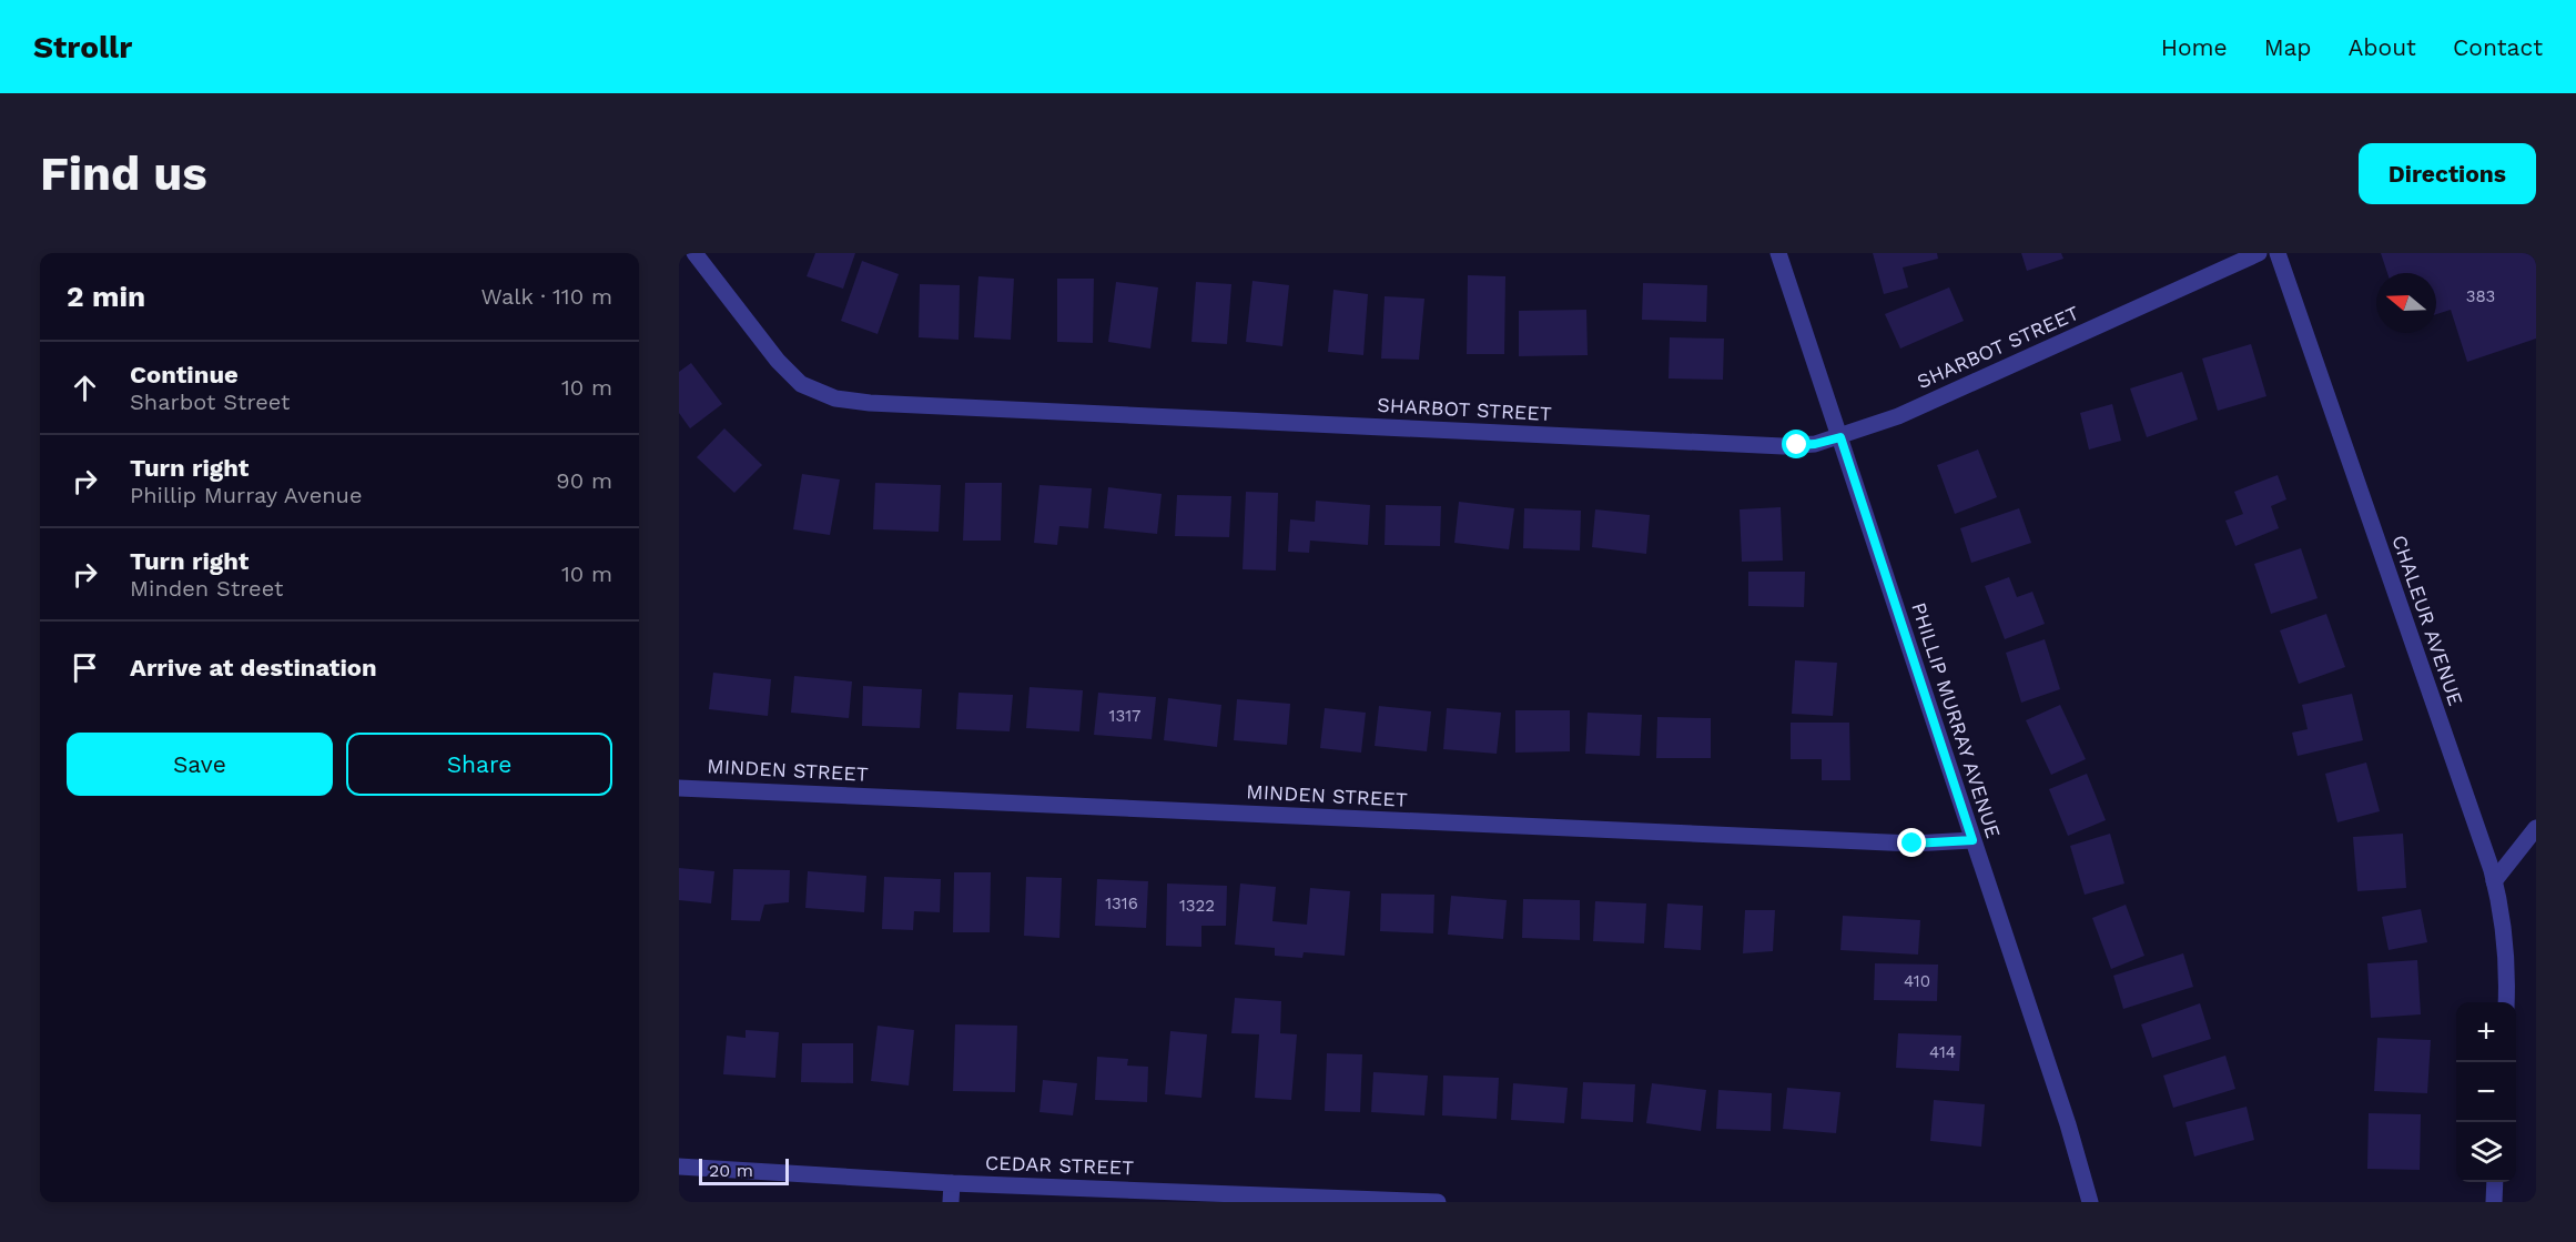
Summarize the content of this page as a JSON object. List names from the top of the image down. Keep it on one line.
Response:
{"streets":{"street":["SHARBOT STREET","CHALEUR AVENUE","PHILLIP MURRAY AVENUE","MINDEN STREET","CEDAR STREET"]},"crossings":[["SHARBOT STREET","PHILLIP MURRAY AVENUE"],["PHILLIP MURRAY AVENUE","MINDEN STREET"]],"house_numbers":["383","1317","1316","1322","410","414"],"scale_bar":"20 m","north":"left","page":{"header":"Strollr","nav":["Home","Map","About","Contact"],"buttons":["Directions",["Save","Share"]],"title":"Find us","heading":["2 min","Walk · 110 m"],"list":[["Continue","Sharbot Street","10 m"],["Turn right","Phillip Murray Avenue","90 m"],["Turn right","Minden Street","10 m"],"Arrive at destination"],"map_buttons":["+","−"],"scale":"20 m"}}
